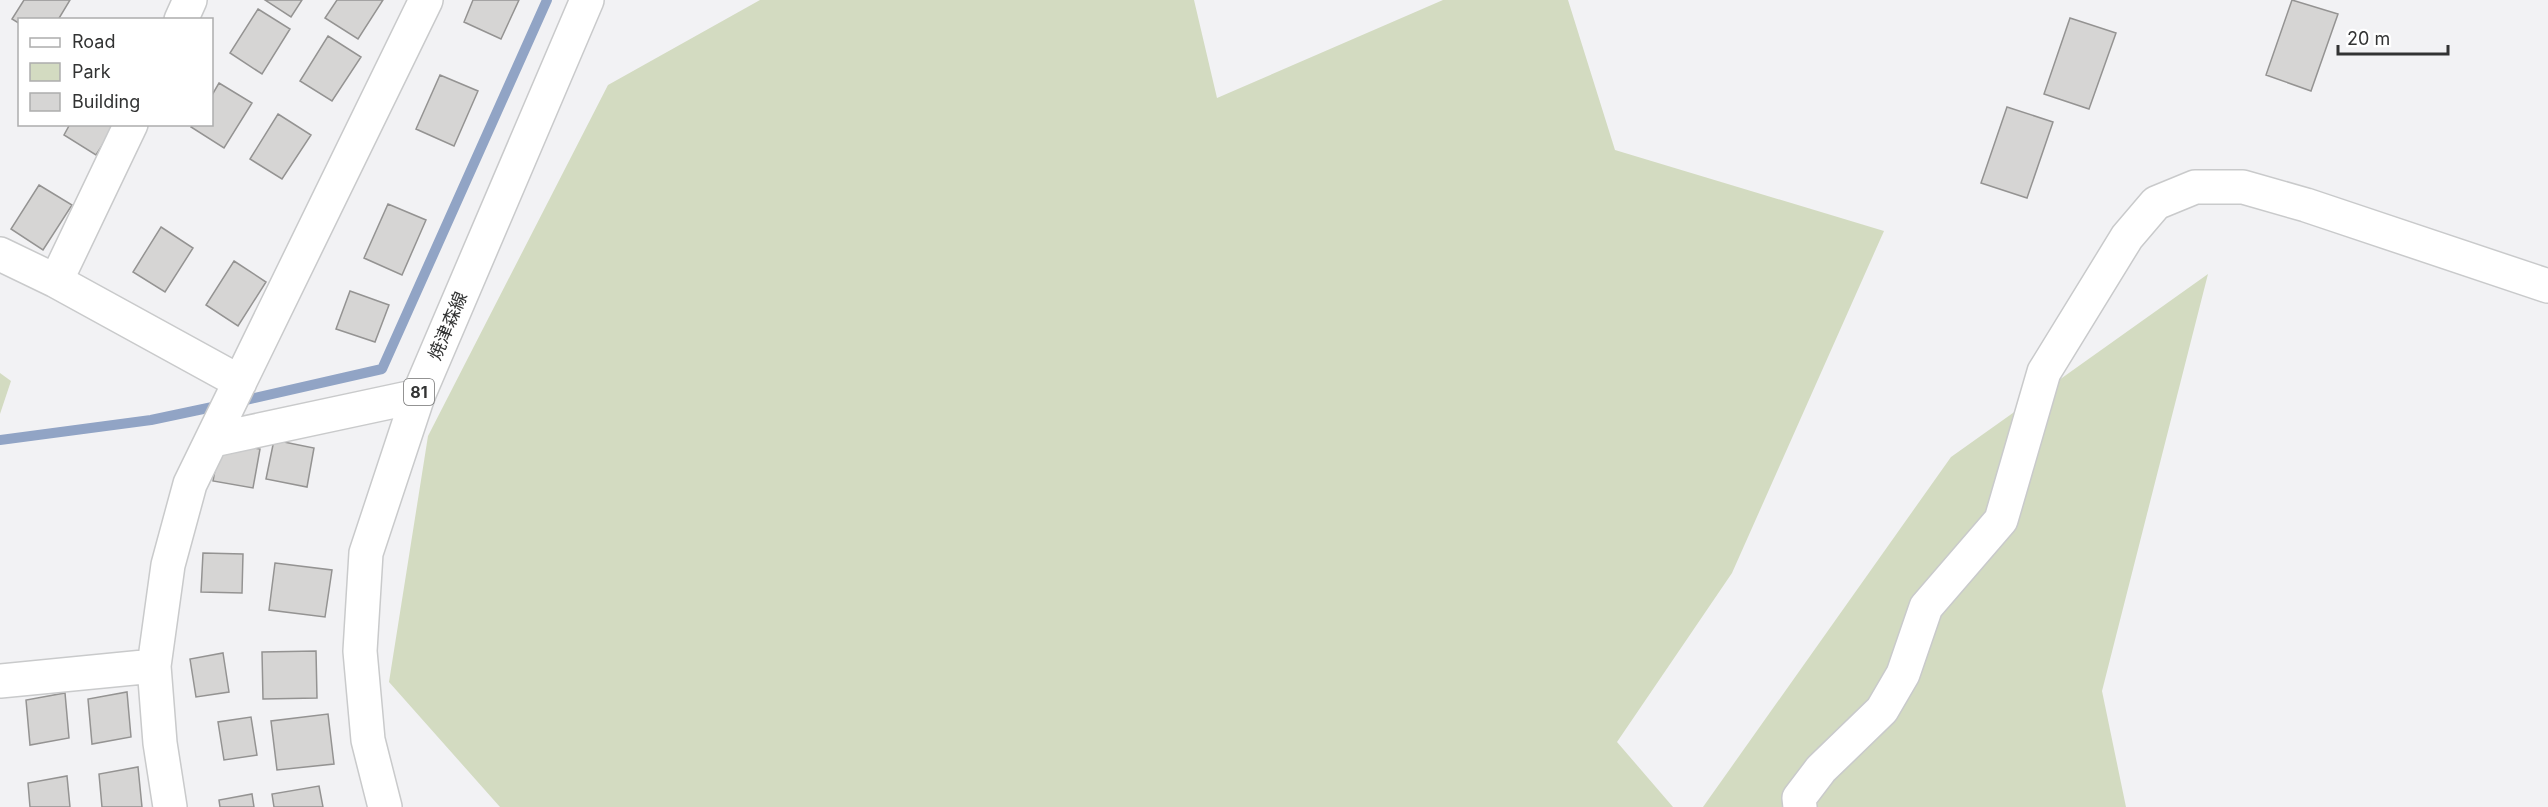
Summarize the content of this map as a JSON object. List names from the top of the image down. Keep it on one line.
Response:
{"streets":{"street":["焼津森線","81"]},"legend":["Road","Park","Building"],"scale_bar":"20 m"}
